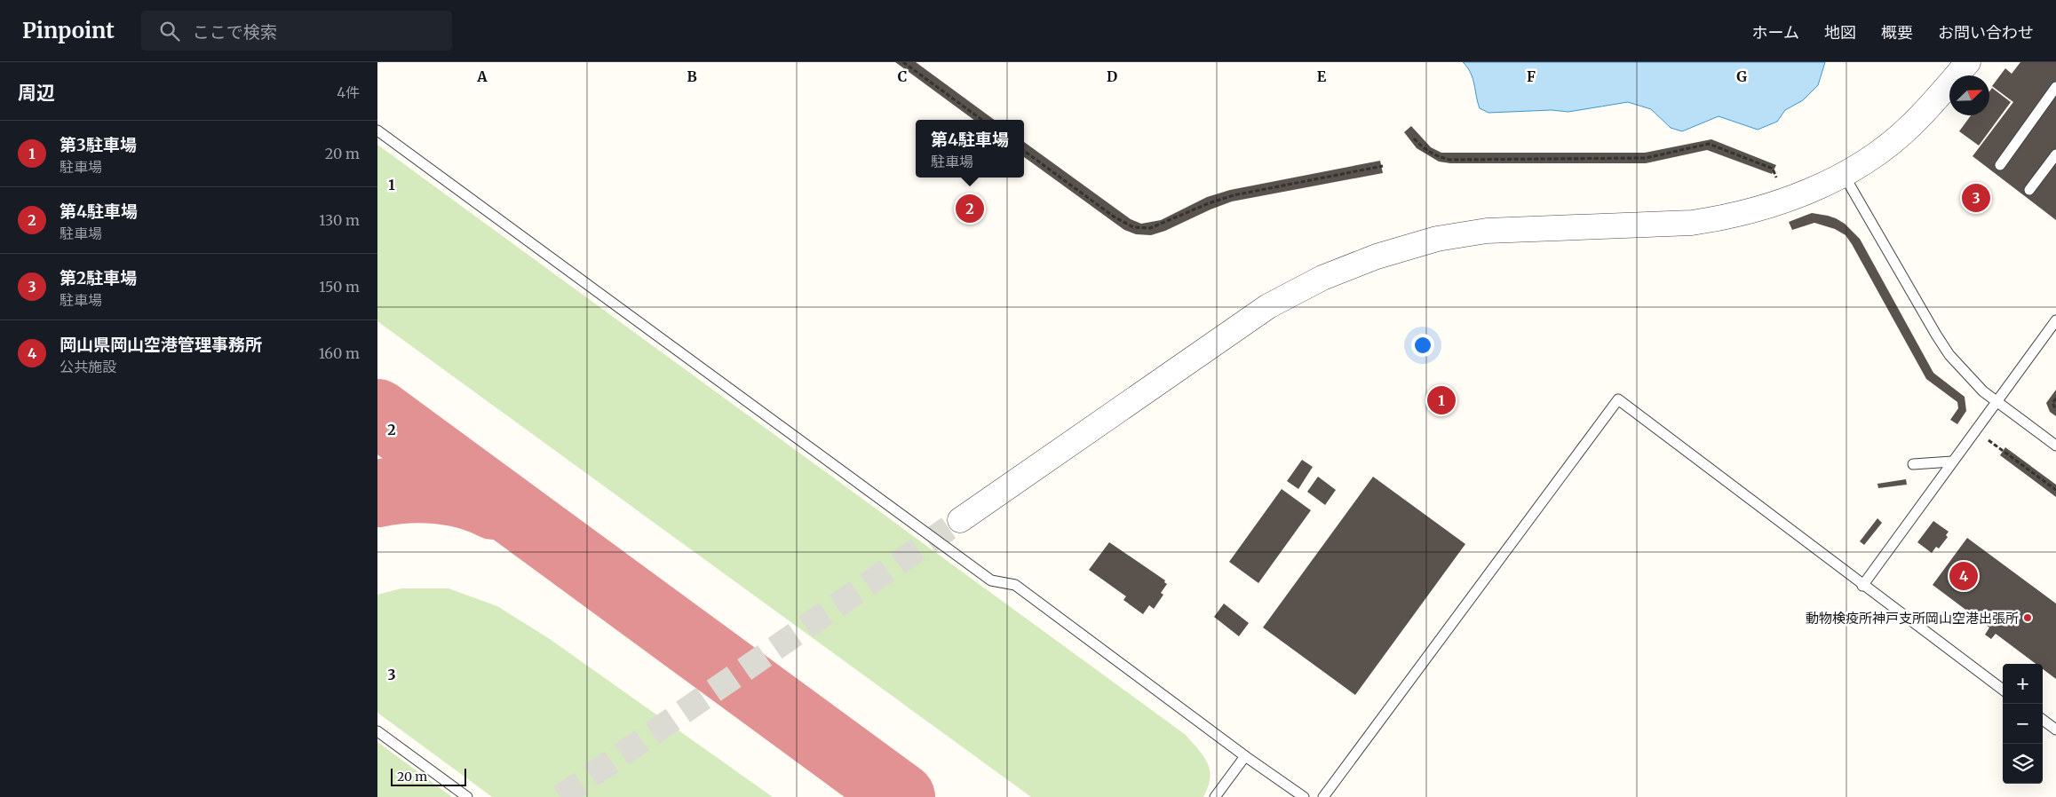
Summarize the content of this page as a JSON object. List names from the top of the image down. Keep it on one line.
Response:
{"places":["動物検疫所神戸支所岡山空港出張所"],"scale_bar":"20 m","north":"top right","page":{"header":"Pinpoint","search":"ここで検索","nav":["ホーム","地図","概要","お問い合わせ"],"heading":["周辺","4件"],"list":[{"mark":"1","name":"第3駐車場","note":"駐車場","value":"20 m"},{"mark":"2","name":"第4駐車場","note":"駐車場","value":"130 m"},{"mark":"3","name":"第2駐車場","note":"駐車場","value":"150 m"},{"mark":"4","name":"岡山県岡山空港管理事務所","note":"公共施設","value":"160 m"}],"popup":["第4駐車場","駐車場"],"pins":["3","2","1","4"],"map_buttons":["+","−"],"scale":"20 m"},"grid":{"columns":["A","B","C","D","E","F","G"],"rows":["1","2","3"]}}
